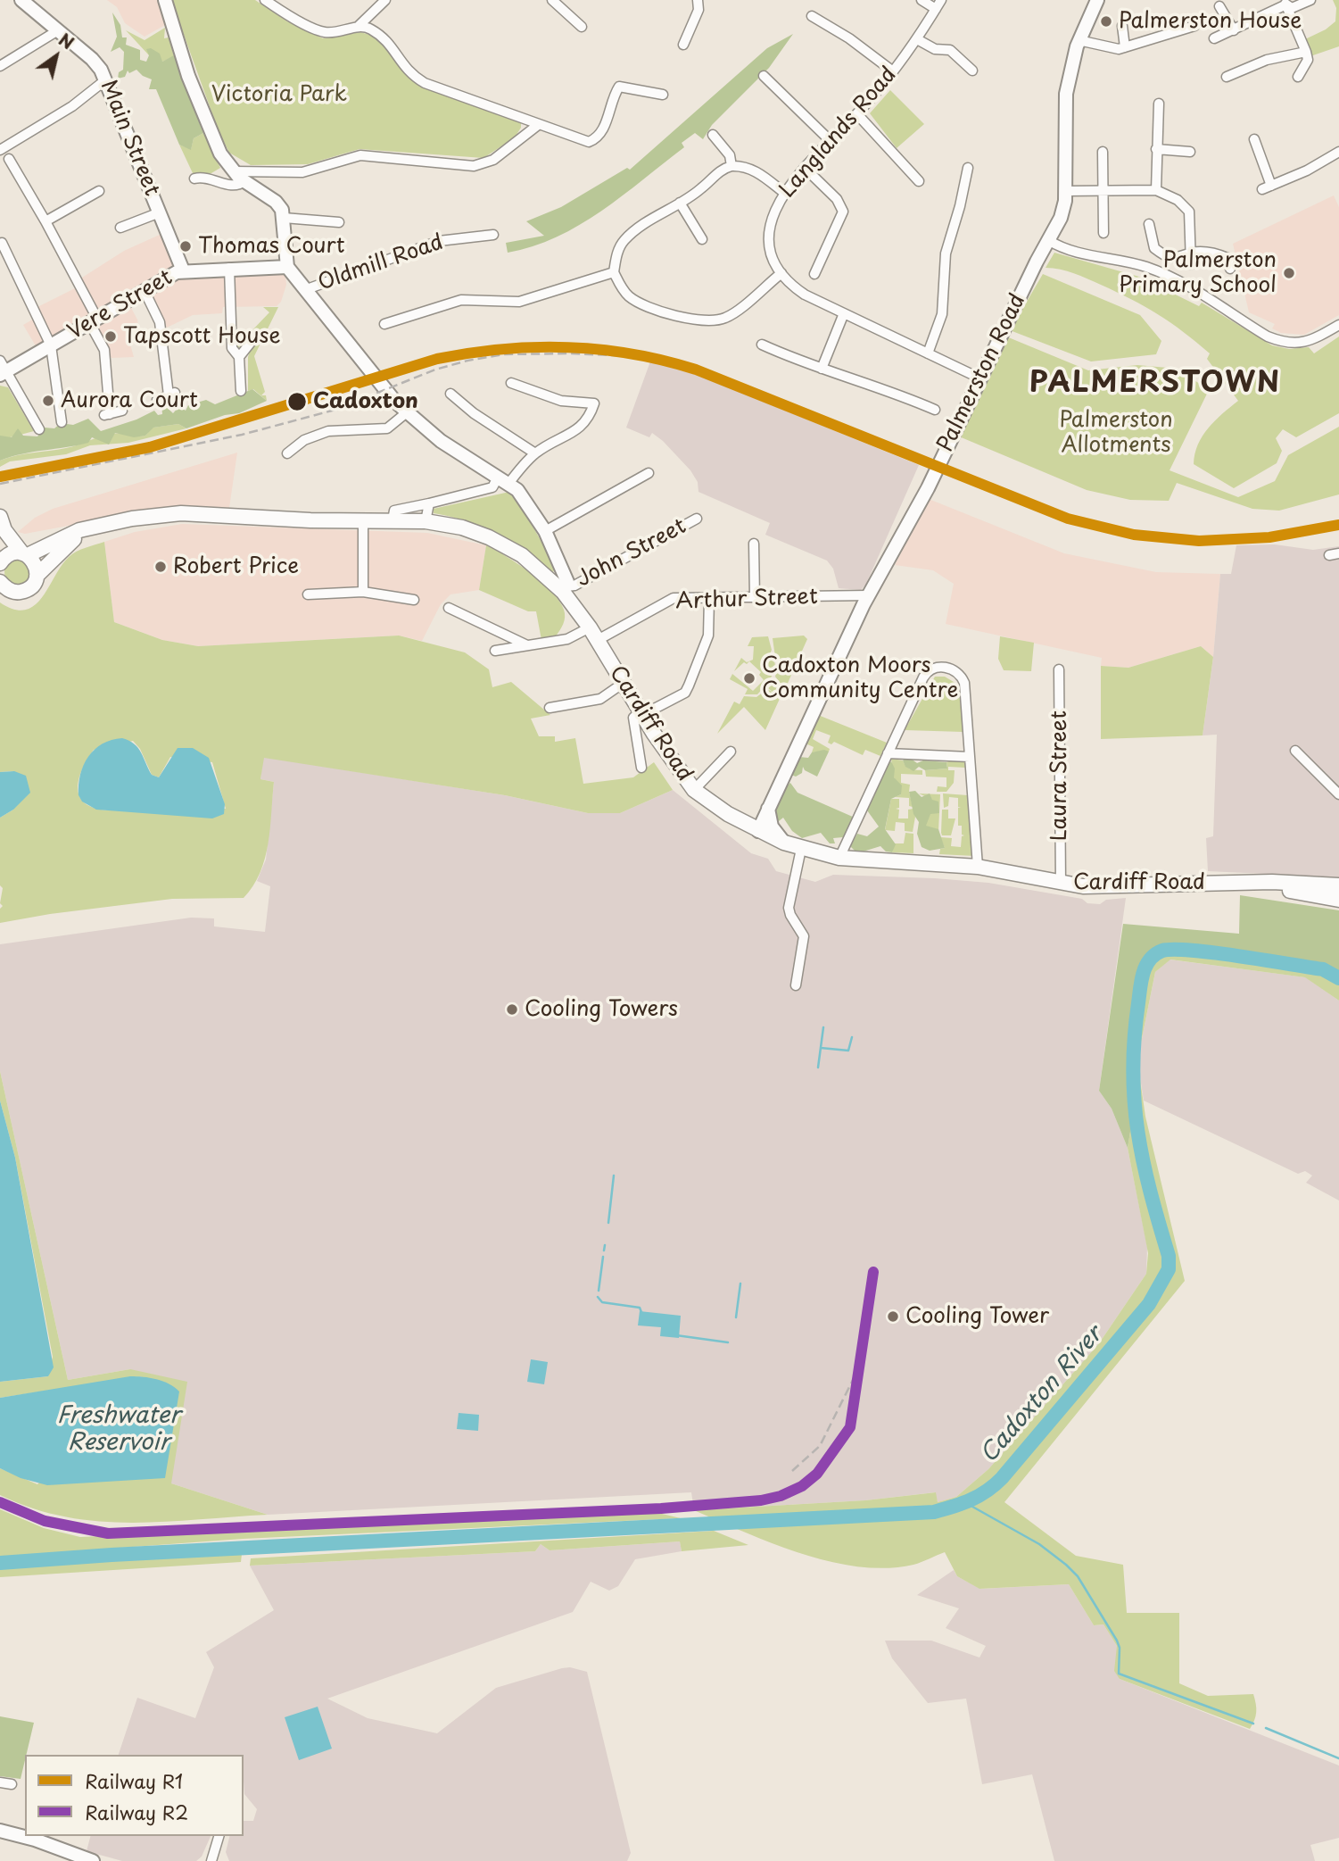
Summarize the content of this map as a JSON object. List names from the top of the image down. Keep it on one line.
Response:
{"streets":{"main road":["Cardiff Road"],"street":["Langlands Road","Main Street","Oldmill Road","Vere Street","Palmerston Road","John Street","Arthur Street","Laura Street"]},"crossings":[["Langlands Road","Palmerston Road"],["Main Street","Vere Street"],["Palmerston Road","Arthur Street"],["Palmerston Road","Cardiff Road"],["John Street","Cardiff Road"],["Arthur Street","Cardiff Road"],["Cardiff Road","Laura Street"]],"districts":["PALMERSTOWN"],"water":["Cadoxton River","Freshwater Reservoir"],"parks":["Victoria Park","Palmerston Allotments"],"places":["Palmerston House","Thomas Court","Palmerston Primary School","Tapscott House","Aurora Court","Cadoxton","Robert Price","Cadoxton Moors Community Centre","Cooling Towers","Cooling Tower"],"lines":["rail line R1","rail line R2"],"legend":["Railway R1","Railway R2"],"north":"top right"}
